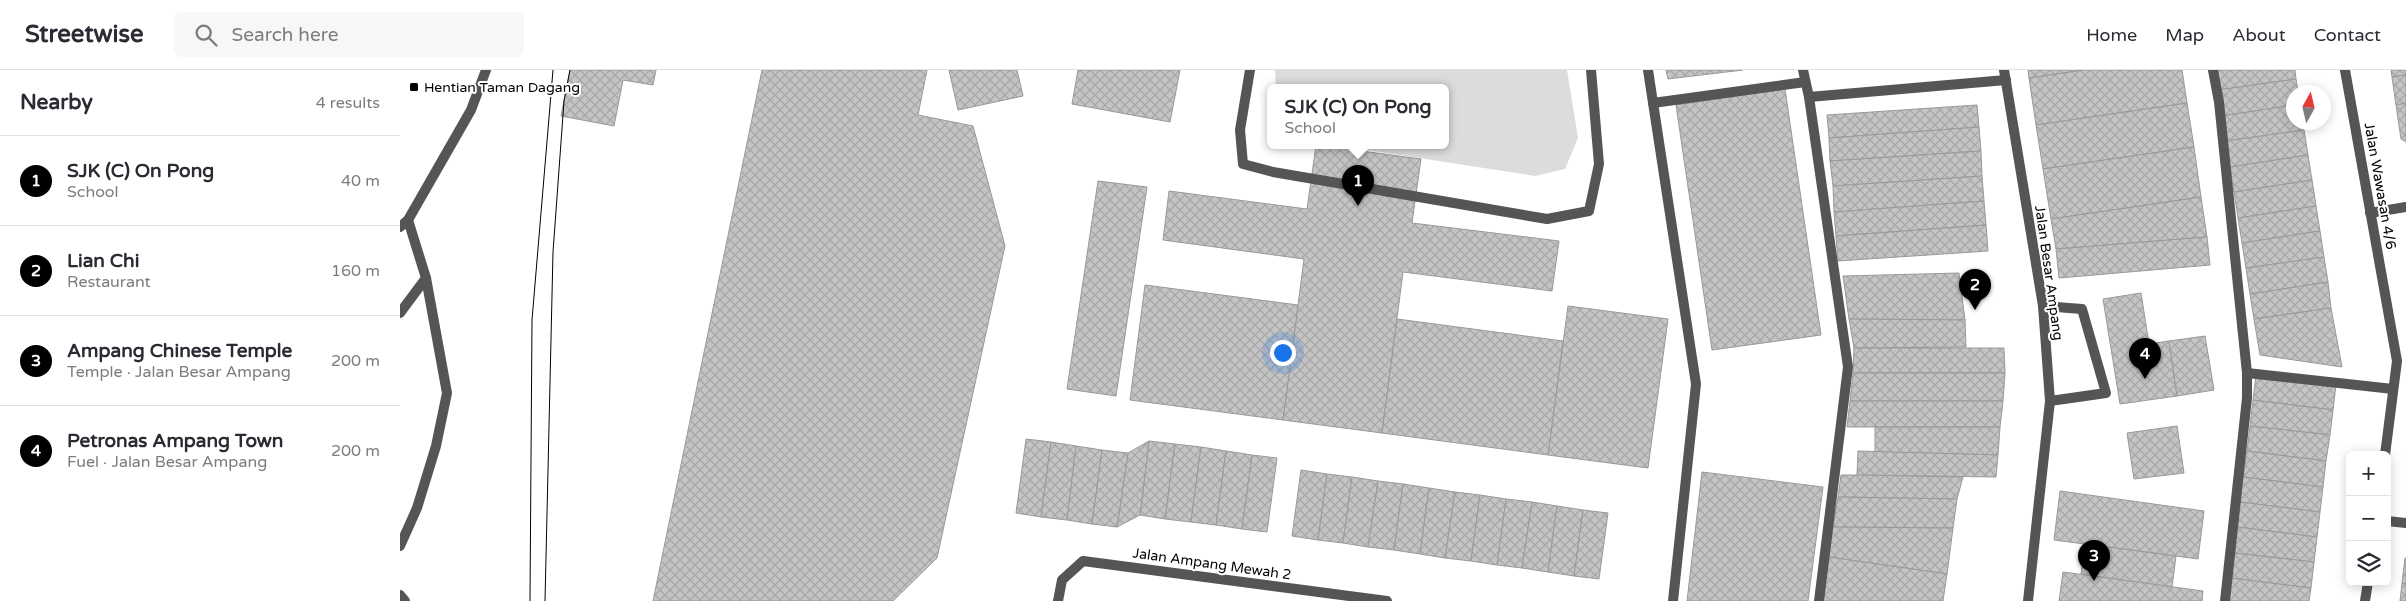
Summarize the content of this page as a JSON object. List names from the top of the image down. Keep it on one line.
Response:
{"streets":{"street":["Jalan Wawasan 4/6","Jalan Besar Ampang","Jalan Ampang Mewah 2"]},"places":{"transit":["Hentian Taman Dagang"]},"north":"top","page":{"header":"Streetwise","search":"Search here","nav":["Home","Map","About","Contact"],"heading":["Nearby","4 results"],"popup":["SJK (C) On Pong","School"],"list":[{"mark":"1","name":"SJK (C) On Pong","note":"School","value":"40 m"},{"mark":"2","name":"Lian Chi","note":"Restaurant","value":"160 m"},{"mark":"3","name":"Ampang Chinese Temple","note":"Temple · Jalan Besar Ampang","value":"200 m"},{"mark":"4","name":"Petronas Ampang Town","note":"Fuel · Jalan Besar Ampang","value":"200 m"}],"pins":["1","2","4","3"],"map_buttons":["+","−"]}}
